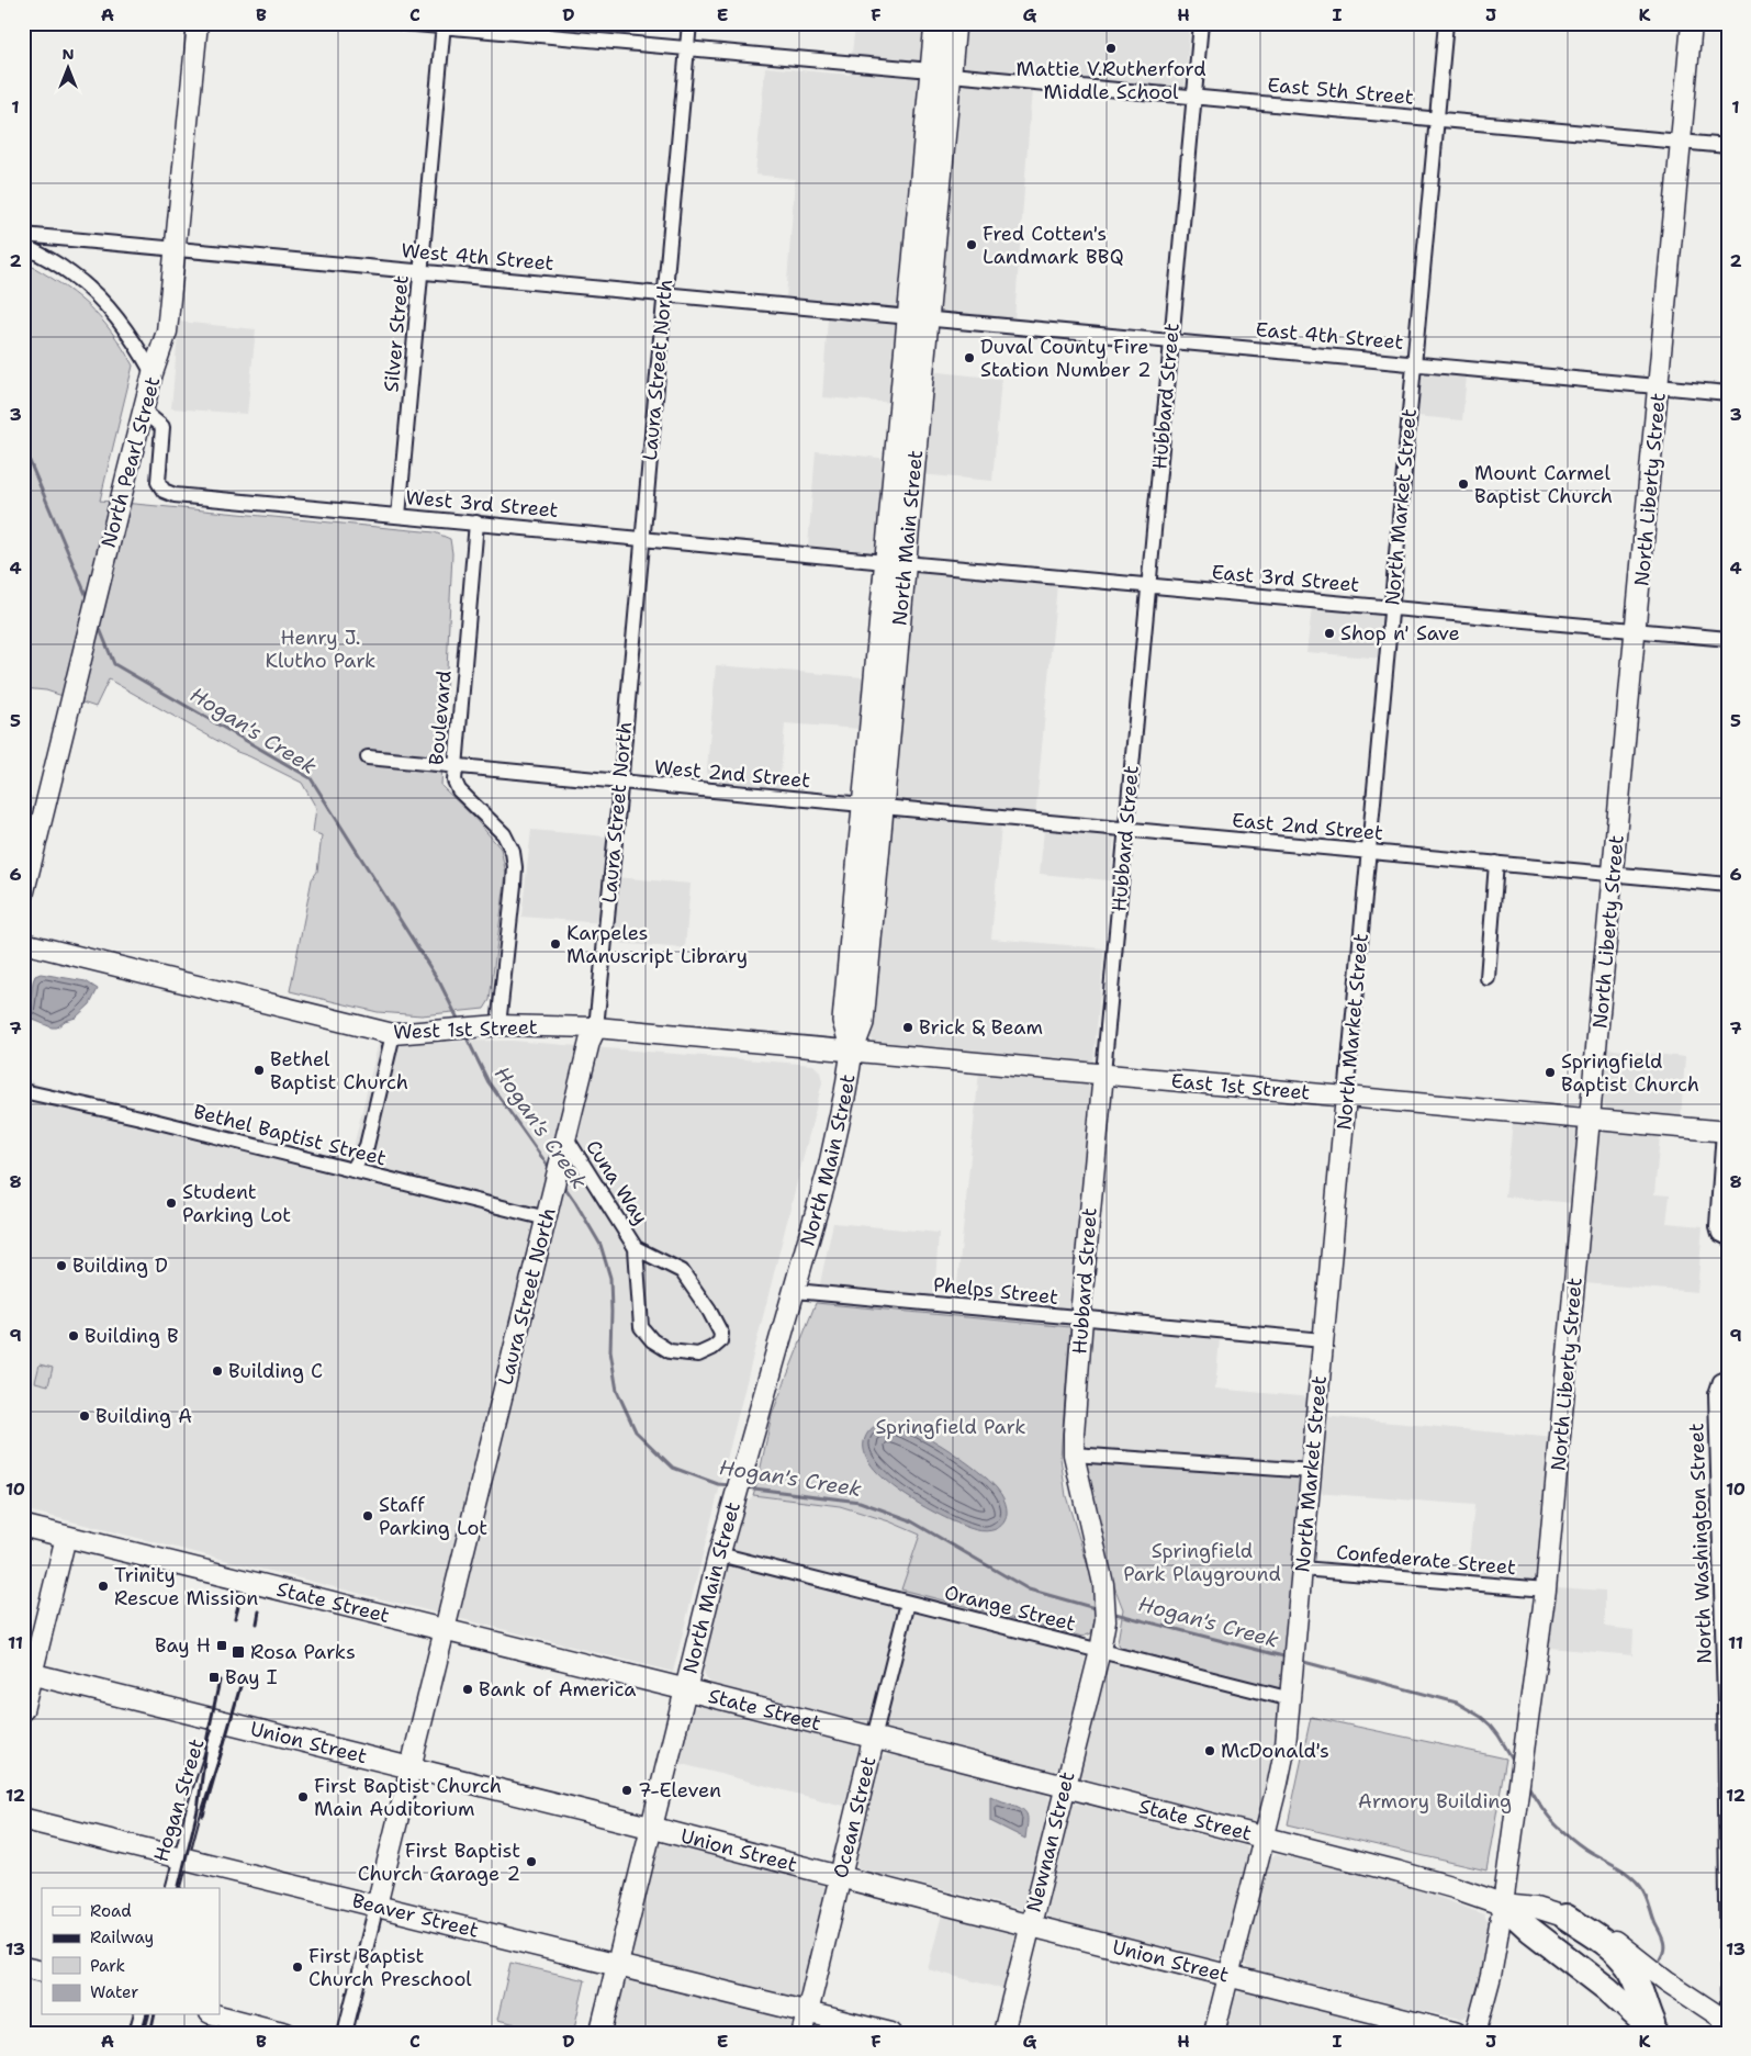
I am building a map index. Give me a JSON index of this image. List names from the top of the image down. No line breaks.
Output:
{"streets":{"main road":["North Main Street","State Street","Union Street","Ocean Street","Beaver Street"],"street":["East 5th Street","West 4th Street","Silver Street","East 4th Street","Laura Street North","Hubbard Street","North Pearl Street","North Liberty Street","West 3rd Street","North Market Street","East 3rd Street","Boulevard","West 2nd Street","East 2nd Street","West 1st Street","East 1st Street","Bethel Baptist Street","Cuna Way","Phelps Street","North Washington Street","Confederate Street","Orange Street","Hogan Street","Newnan Street"]},"crossings":[["East 5th Street","Silver Street"],["East 5th Street","Laura Street North"],["East 5th Street","Hubbard Street"],["East 5th Street","North Liberty Street"],["East 5th Street","North Market Street"],["East 5th Street","North Main Street"],["West 4th Street","Silver Street"],["West 4th Street","East 4th Street"],["West 4th Street","Laura Street North"],["West 4th Street","North Pearl Street"],["West 4th Street","North Main Street"],["Silver Street","West 3rd Street"],["East 4th Street","Hubbard Street"],["East 4th Street","North Liberty Street"],["East 4th Street","North Market Street"],["East 4th Street","North Main Street"],["Laura Street North","West 3rd Street"],["Laura Street North","West 2nd Street"],["Laura Street North","West 1st Street"],["Laura Street North","Bethel Baptist Street"],["Laura Street North","Cuna Way"],["Laura Street North","State Street"],["Laura Street North","Union Street"],["Laura Street North","Beaver Street"],["Hubbard Street","East 3rd Street"],["Hubbard Street","East 2nd Street"],["Hubbard Street","East 1st Street"],["Hubbard Street","Phelps Street"],["Hubbard Street","Orange Street"],["Hubbard Street","Newnan Street"],["North Pearl Street","West 3rd Street"],["North Liberty Street","East 3rd Street"],["North Liberty Street","East 2nd Street"],["North Liberty Street","East 1st Street"],["North Liberty Street","Confederate Street"],["North Liberty Street","State Street"],["West 3rd Street","North Main Street"],["West 3rd Street","East 3rd Street"],["West 3rd Street","Boulevard"],["North Market Street","East 3rd Street"],["North Market Street","East 2nd Street"],["North Market Street","East 1st Street"],["North Market Street","Phelps Street"],["North Market Street","Confederate Street"],["North Market Street","State Street"],["North Market Street","Orange Street"],["North Market Street","Union Street"],["North Main Street","East 3rd Street"],["North Main Street","West 2nd Street"],["North Main Street","East 2nd Street"],["North Main Street","West 1st Street"],["North Main Street","East 1st Street"],["North Main Street","Phelps Street"],["North Main Street","State Street"],["North Main Street","Orange Street"],["North Main Street","Union Street"],["North Main Street","Beaver Street"],["Boulevard","West 2nd Street"],["Boulevard","West 1st Street"],["West 2nd Street","East 2nd Street"],["West 1st Street","East 1st Street"],["State Street","Ocean Street"],["State Street","Newnan Street"],["Orange Street","Ocean Street"],["Orange Street","Newnan Street"],["Union Street","Hogan Street"],["Union Street","Ocean Street"],["Union Street","Newnan Street"],["Hogan Street","Beaver Street"],["Ocean Street","Beaver Street"]],"water":["Hogan's Creek"],"parks":["Henry J. Klutho Park","Springfield Park","Springfield Park Playground","Armory Building"],"places":{"other":["Mattie V.Rutherford Middle School","Fred Cotten's Landmark BBQ","Duval County Fire Station Number 2","Mount Carmel Baptist Church","Shop n' Save","Karpeles Manuscript Library","Brick & Beam","Bethel Baptist Church","Springfield Baptist Church","Student Parking Lot","Building D","Building B","Building C","Building A","Staff Parking Lot","Trinity Rescue Mission","Bank of America","McDonald's","7-Eleven","First Baptist Church Main Auditorium","First Baptist Church Garage 2","First Baptist Church Preschool"],"transit":["Bay H","Rosa Parks","Bay I"]},"legend":["Road","Railway","Park","Water"],"north":"top","grid":{"columns":["A","B","C","D","E","F","G","H","I","J","K"],"rows":["1","2","3","4","5","6","7","8","9","10","11","12","13"]}}
